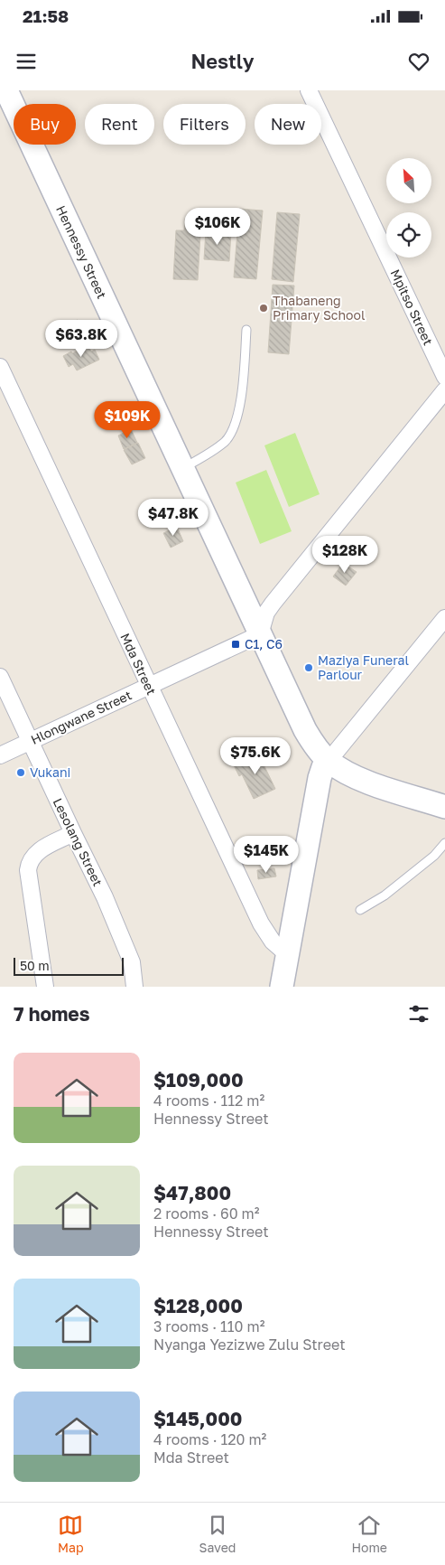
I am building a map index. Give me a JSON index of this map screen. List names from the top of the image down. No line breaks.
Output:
{"streets":{"street":["Hennessy Street","Mpitso Street","Mda Street","Hlongwane Street","Lesolang Street"]},"crossings":[["Hennessy Street","Hlongwane Street"],["Mda Street","Hlongwane Street"],["Hlongwane Street","Lesolang Street"]],"places":{"other":["Thabaneng Primary School","Maziya Funeral Parlour","Vukani"],"transit":["C1, C6"]},"scale_bar":"50 m","north":"top left","page":{"status":"21:58","header":"Nestly","chip":["Buy","Rent","Filters","New"],"price":["$106K","$63.8K","$109K","$47.8K","$128K","$75.6K","$145K"],"scale":"50 m","heading":"7 homes","list":[{"name":"$109,000","note":"4 rooms · 112 m² · Hennessy Street"},{"name":"$47,800","note":"2 rooms · 60 m² · Hennessy Street"},{"name":"$128,000","note":"3 rooms · 110 m² · Nyanga Yezizwe Zulu Street"},{"name":"$145,000","note":"4 rooms · 120 m² · Mda Street"}],"tabs":["Map","Saved","Home"]}}
